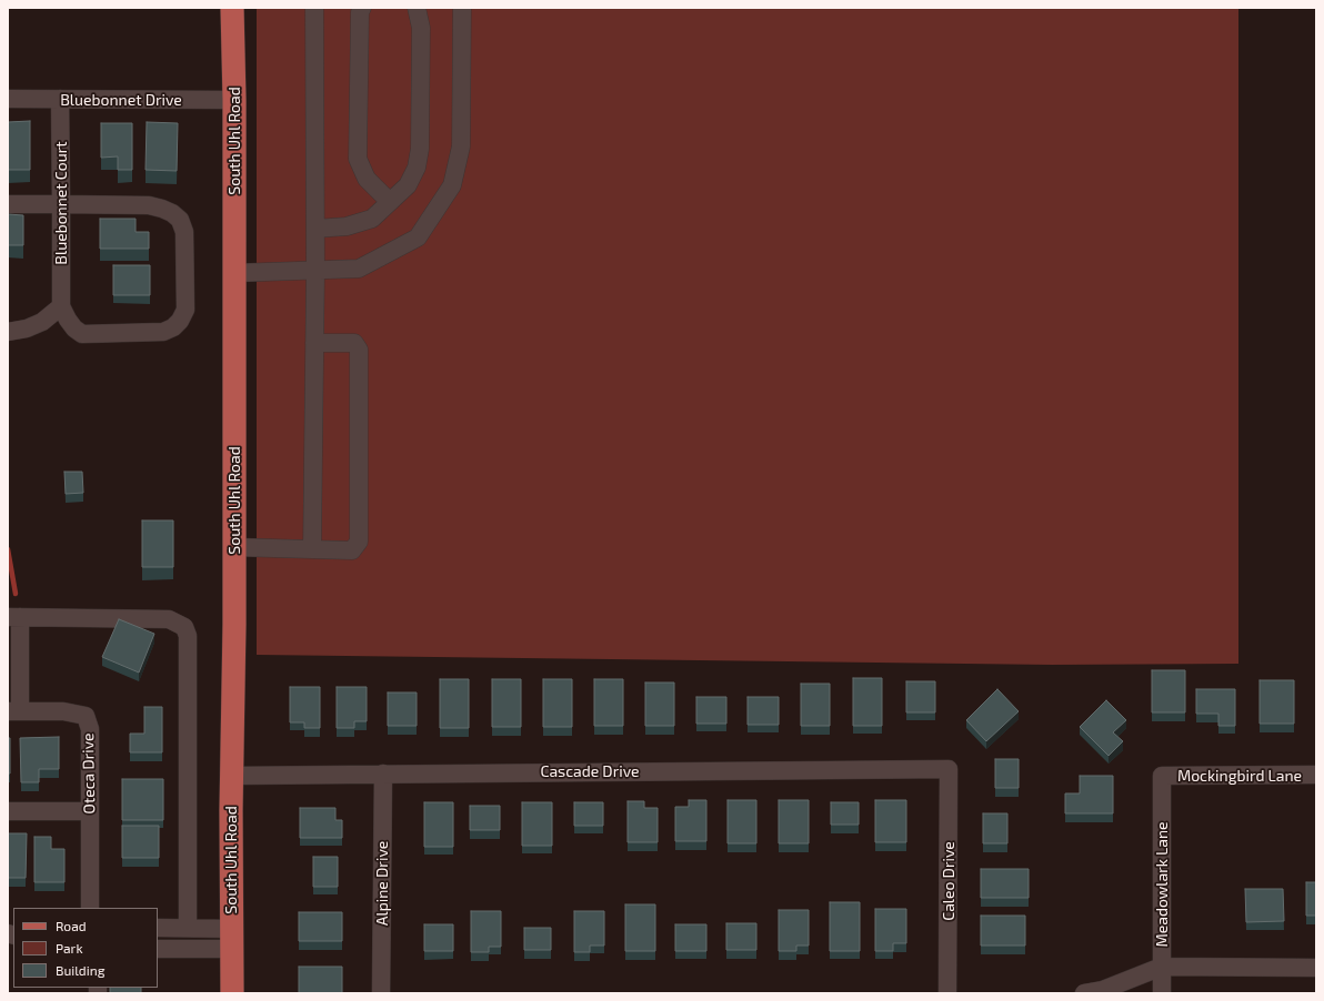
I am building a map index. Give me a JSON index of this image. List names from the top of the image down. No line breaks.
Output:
{"streets":{"main road":["South Uhl Road"],"street":["Bluebonnet Drive","Bluebonnet Court","Cascade Drive","Oteca Drive","Mockingbird Lane","Caleo Drive","Alpine Drive","Meadowlark Lane"]},"crossings":[["Bluebonnet Drive","South Uhl Road"],["Bluebonnet Drive","Bluebonnet Court"],["South Uhl Road","Cascade Drive"],["Cascade Drive","Caleo Drive"],["Cascade Drive","Alpine Drive"],["Mockingbird Lane","Meadowlark Lane"]],"legend":["Road","Park","Building"]}
